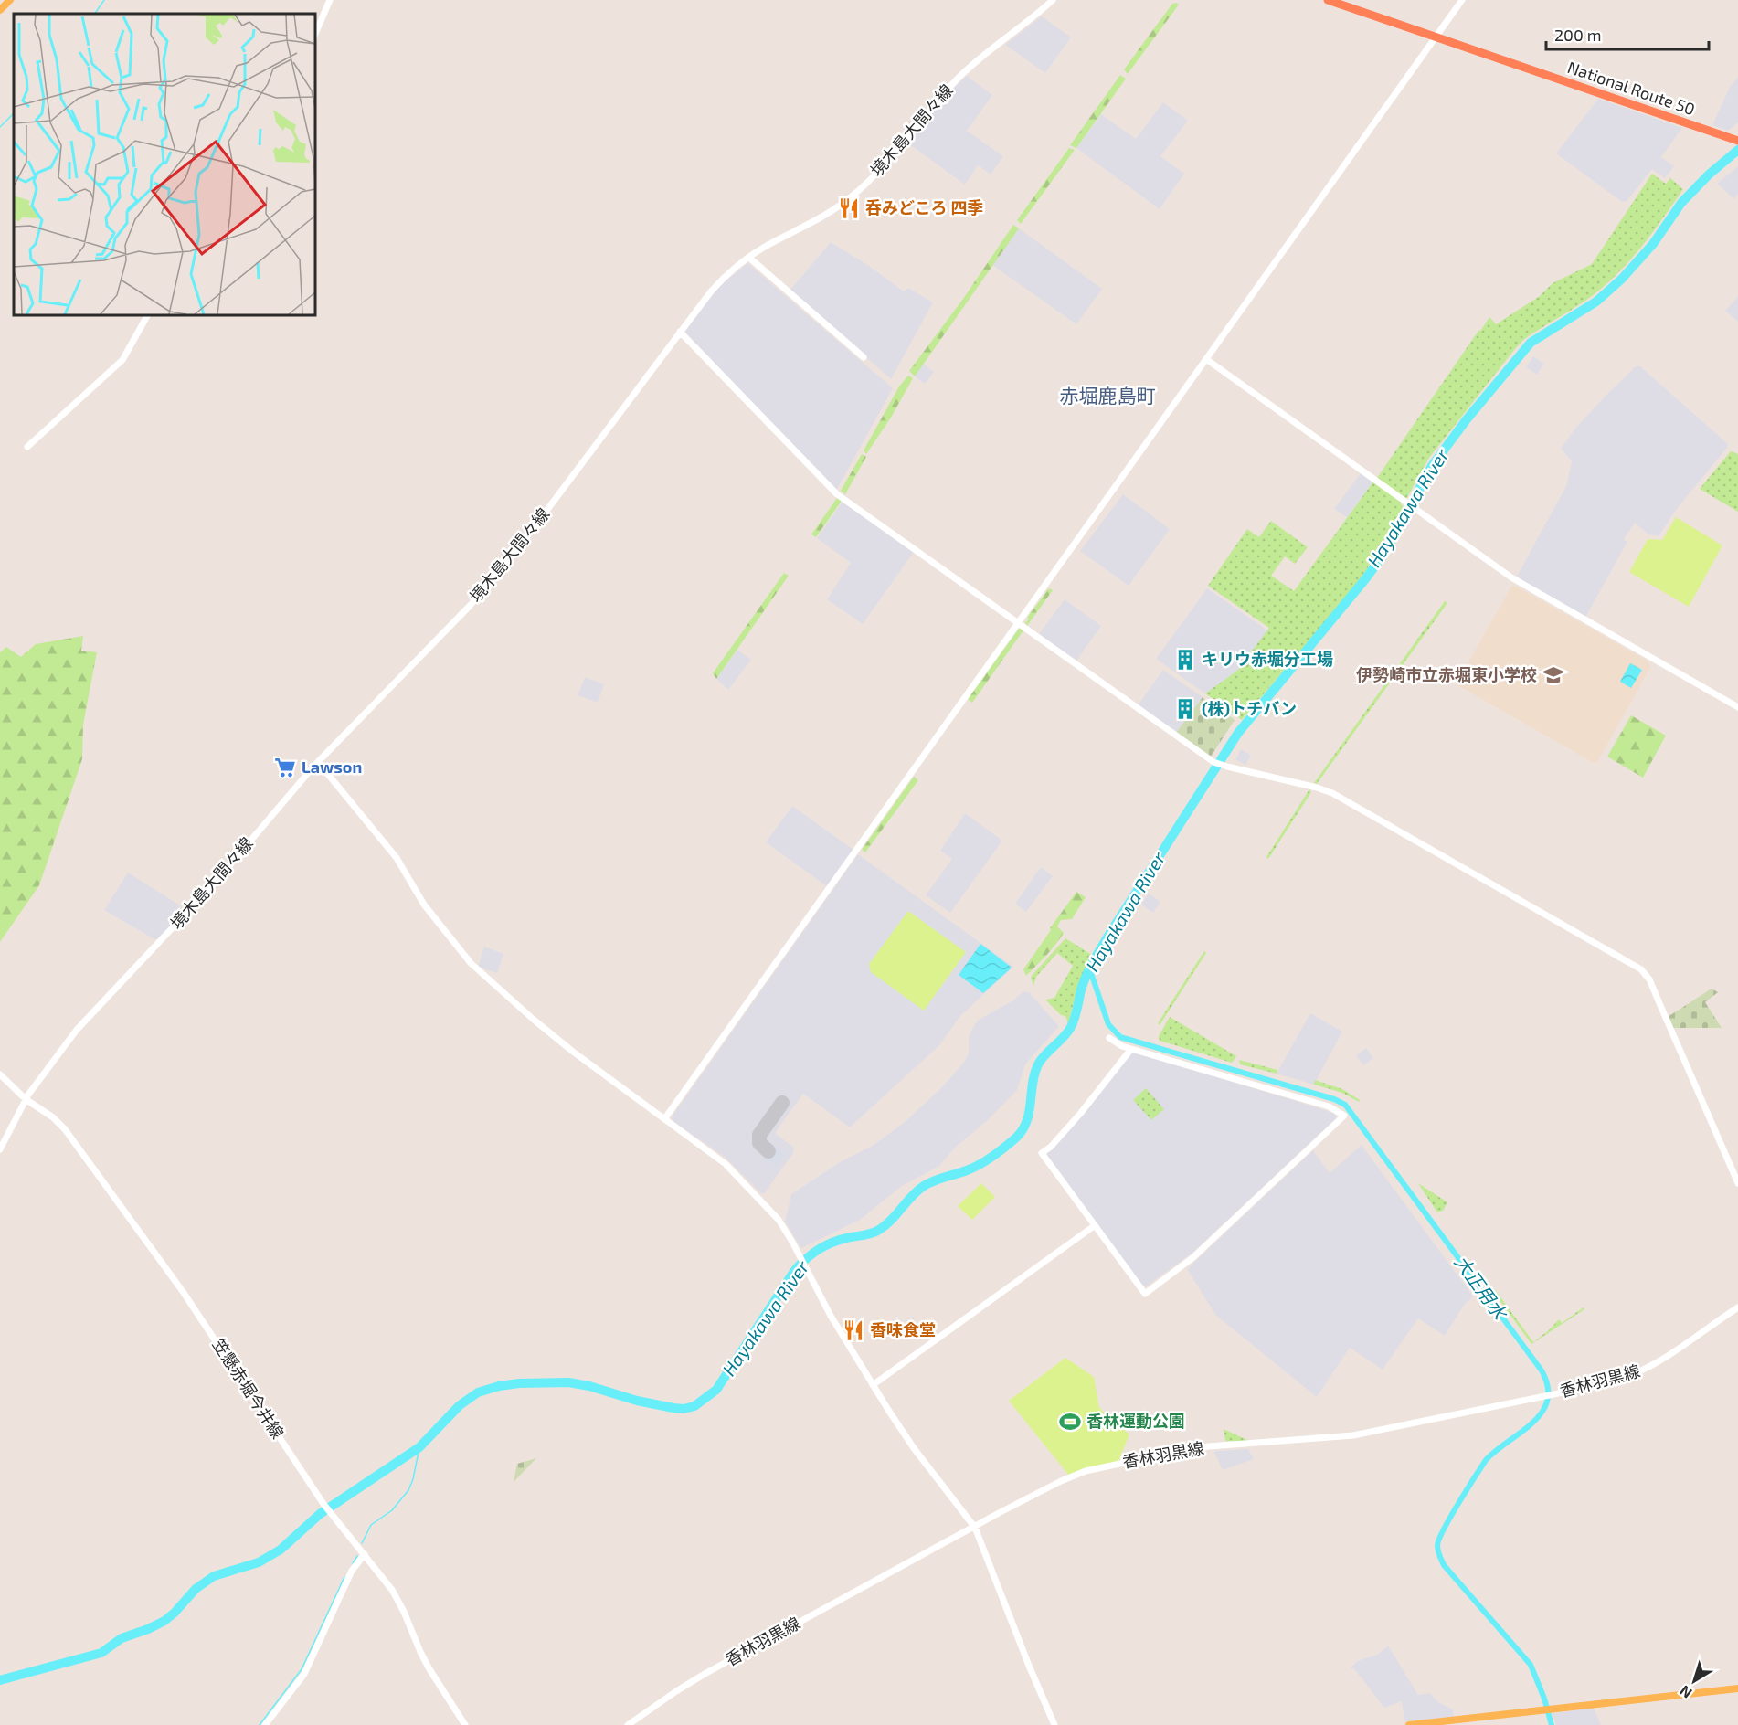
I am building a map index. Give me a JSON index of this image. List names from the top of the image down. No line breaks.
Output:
{"streets":{"highway":["National Route 50"],"street":["境木島大間々線","香林羽黒線","笠懸赤堀今井線"]},"crossings":[["境木島大間々線","笠懸赤堀今井線"]],"districts":["赤堀鹿島町"],"water":["Hayakawa River","大正用水"],"places":{"restaurant":["呑みどころ 四季","香味食堂"],"building":["キリウ赤堀分工場","(株)トチバン"],"school or university":["伊勢崎市立赤堀東小学校"],"supermarket":["Lawson"],"sports":["香林運動公園"]},"scale_bar":"200 m","north":"bottom left"}
